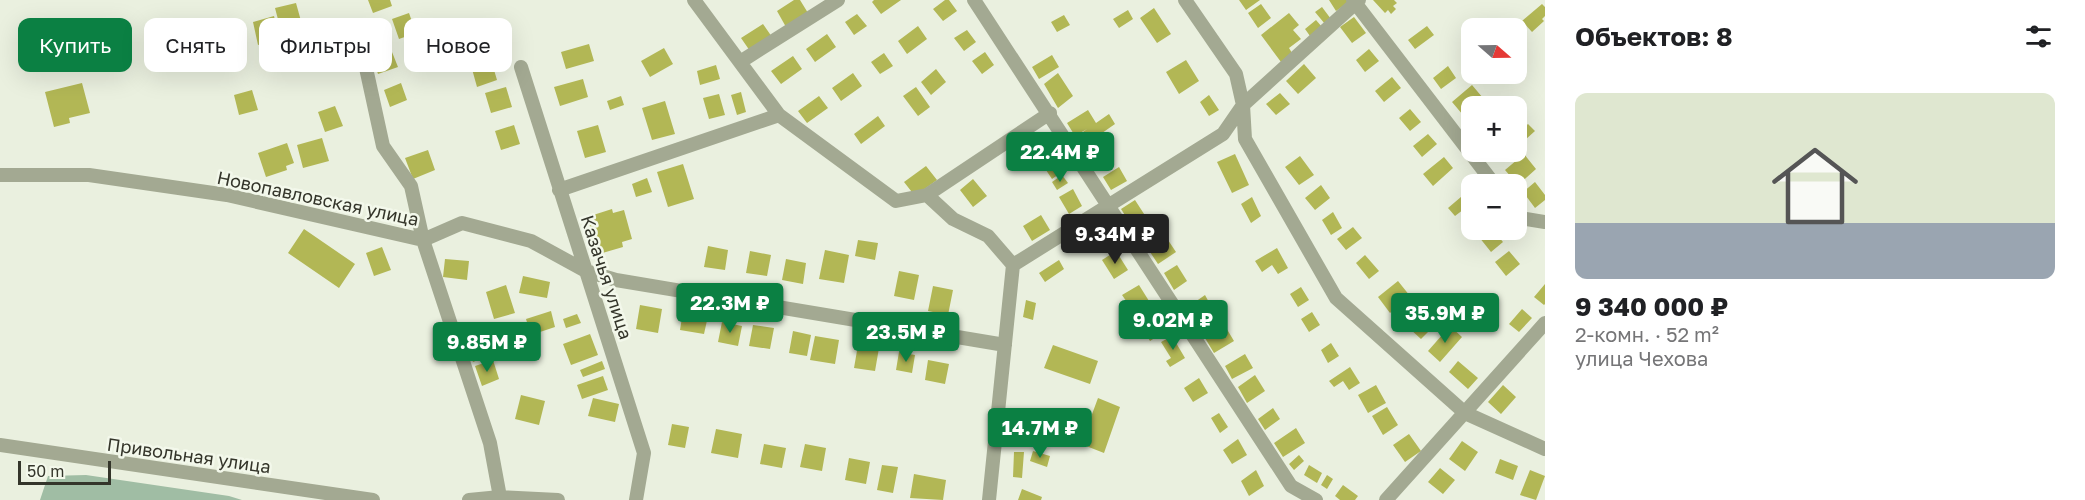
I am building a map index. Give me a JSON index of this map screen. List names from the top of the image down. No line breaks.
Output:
{"streets":{"street":["Новопавловская улица","Казачья улица","Привольная улица"]},"crossings":[["Новопавловская улица","Казачья улица"]],"scale_bar":"50 m","north":"right","page":{"heading":"Объектов: 8","map_buttons":["+","−"],"chip":["Купить","Снять","Фильтры","Новое"],"list":[{"name":"9 340 000 ₽","note":"2-комн. · 52 m² · улица Чехова"}],"price":["22.4M ₽","9.34M ₽","22.3M ₽","35.9M ₽","9.02M ₽","23.5M ₽","9.85M ₽","14.7M ₽"],"scale":"50 m"}}
